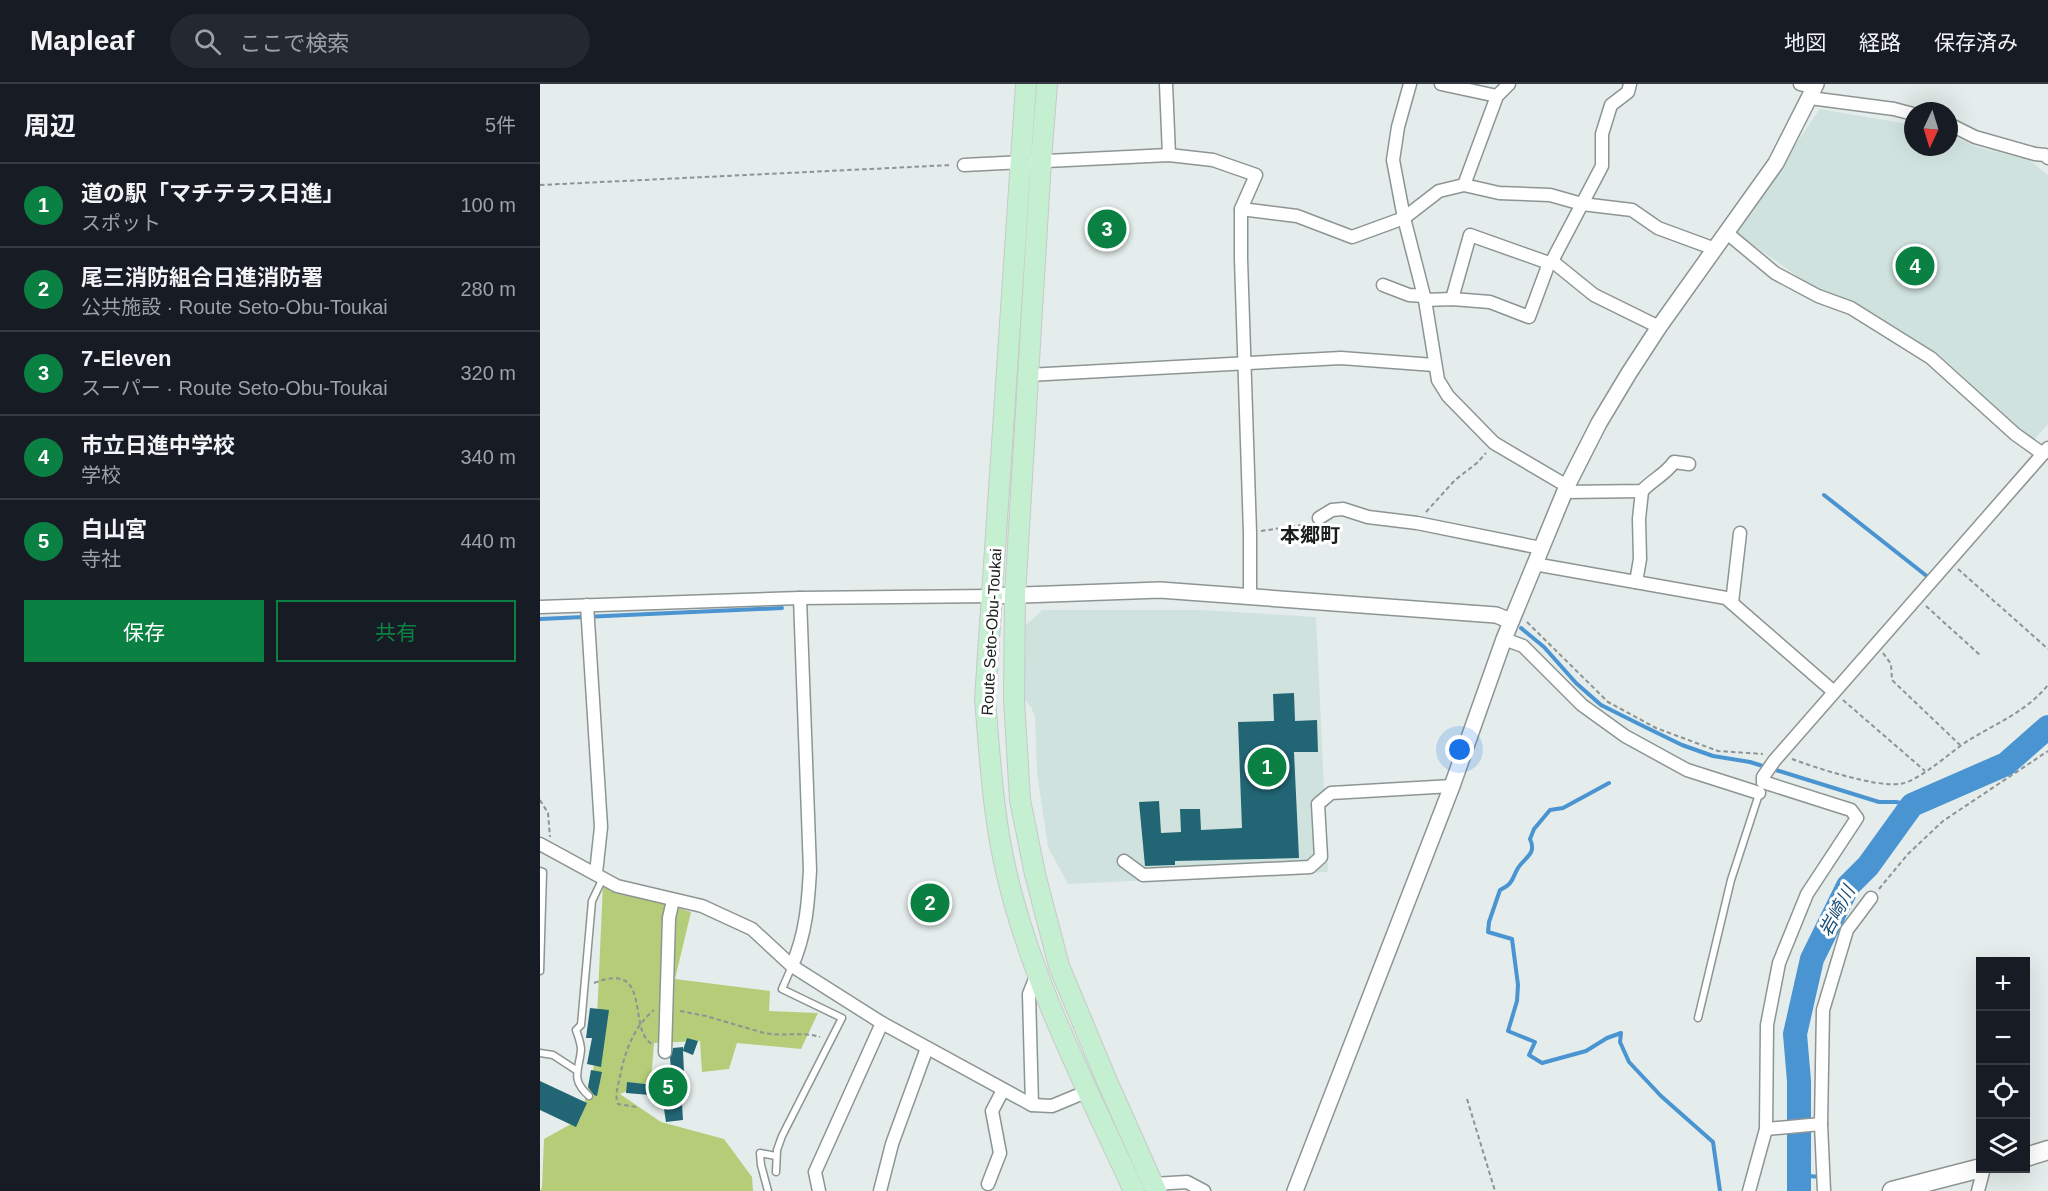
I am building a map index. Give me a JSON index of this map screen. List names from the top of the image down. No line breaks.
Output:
{"streets":{"main road":["Route Seto-Obu-Toukai"]},"districts":["本郷町"],"water":["岩崎川"],"north":"bottom","page":{"header":"Mapleaf","search":"ここで検索","nav":["地図","経路","保存済み"],"heading":["周辺","5件"],"list":[{"mark":"1","name":"道の駅「マチテラス日進」","note":"スポット","value":"100 m"},{"mark":"2","name":"尾三消防組合日進消防署","note":"公共施設 · Route Seto-Obu-Toukai","value":"280 m"},{"mark":"3","name":"7-Eleven","note":"スーパー · Route Seto-Obu-Toukai","value":"320 m"},{"mark":"4","name":"市立日進中学校","note":"学校","value":"340 m"},{"mark":"5","name":"白山宮","note":"寺社","value":"440 m"}],"pins":["3","4","1","2","5"],"buttons":["保存","共有"],"map_buttons":["+","−"]}}
